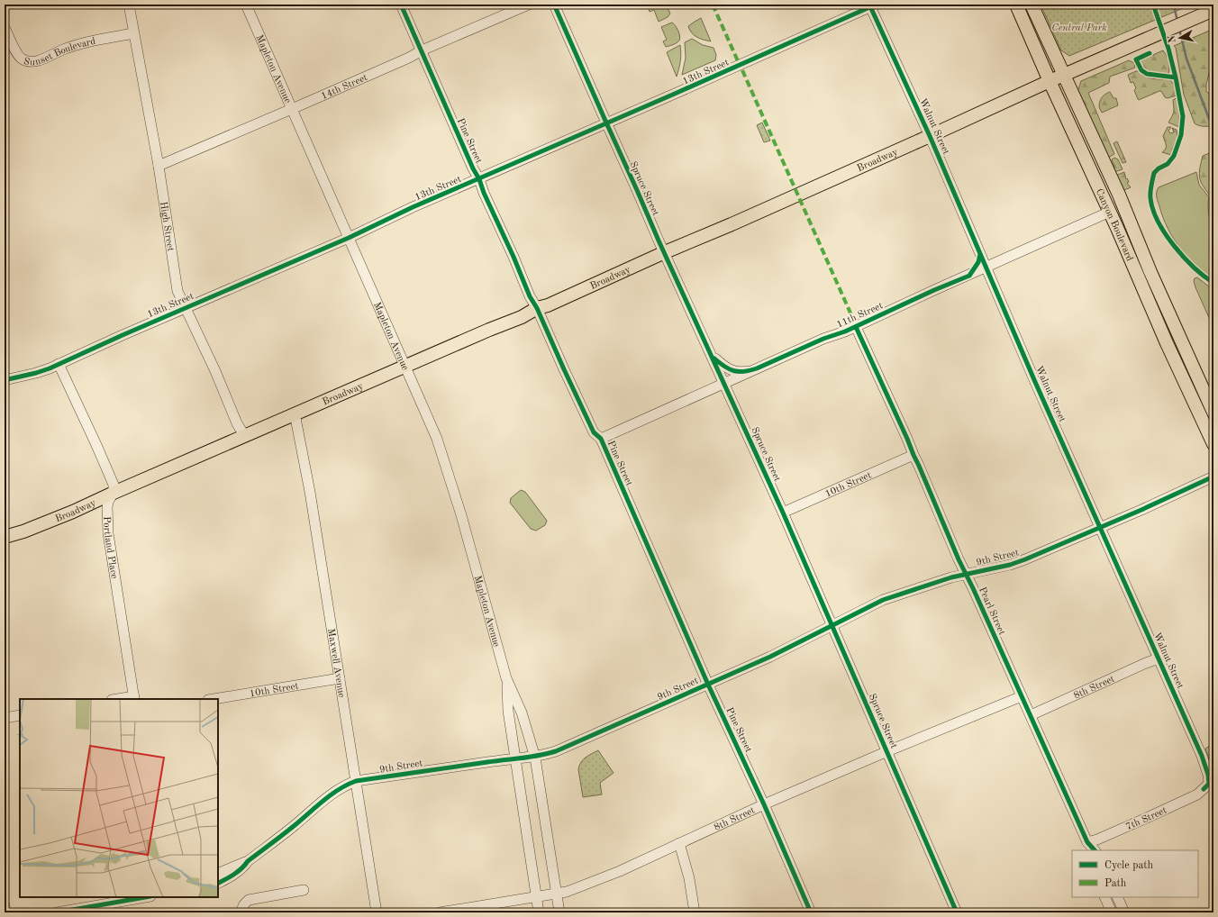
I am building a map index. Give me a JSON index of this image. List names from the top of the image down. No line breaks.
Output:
{"streets":{"main road":["Broadway","Canyon Boulevard"],"street":["Sunset Boulevard","Mapleton Avenue","13th Street","14th Street","Walnut Street","Pine Street","Spruce Street","High Street","11th Street","10th Street","Portland Place","9th Street","Pearl Street","Maxwell Avenue","8th Street","7th Street"]},"crossings":[["Sunset Boulevard","High Street"],["Mapleton Avenue","13th Street"],["Mapleton Avenue","14th Street"],["Mapleton Avenue","Broadway"],["Mapleton Avenue","9th Street"],["Mapleton Avenue","8th Street"],["13th Street","Walnut Street"],["13th Street","Pine Street"],["13th Street","Spruce Street"],["13th Street","High Street"],["14th Street","Pine Street"],["14th Street","High Street"],["Walnut Street","Broadway"],["Walnut Street","11th Street"],["Walnut Street","9th Street"],["Walnut Street","8th Street"],["Walnut Street","7th Street"],["Pine Street","Broadway"],["Pine Street","11th Street"],["Pine Street","9th Street"],["Pine Street","8th Street"],["Broadway","Spruce Street"],["Broadway","Canyon Boulevard"],["Broadway","High Street"],["Broadway","Portland Place"],["Broadway","Maxwell Avenue"],["Spruce Street","11th Street"],["Spruce Street","10th Street"],["Spruce Street","9th Street"],["Spruce Street","8th Street"],["Canyon Boulevard","11th Street"],["11th Street","Pearl Street"],["10th Street","Pearl Street"],["10th Street","Maxwell Avenue"],["9th Street","Pearl Street"],["9th Street","Maxwell Avenue"],["Pearl Street","8th Street"],["Pearl Street","7th Street"]],"parks":["Central Park"],"legend":["Cycle path","Path"],"north":"left"}
